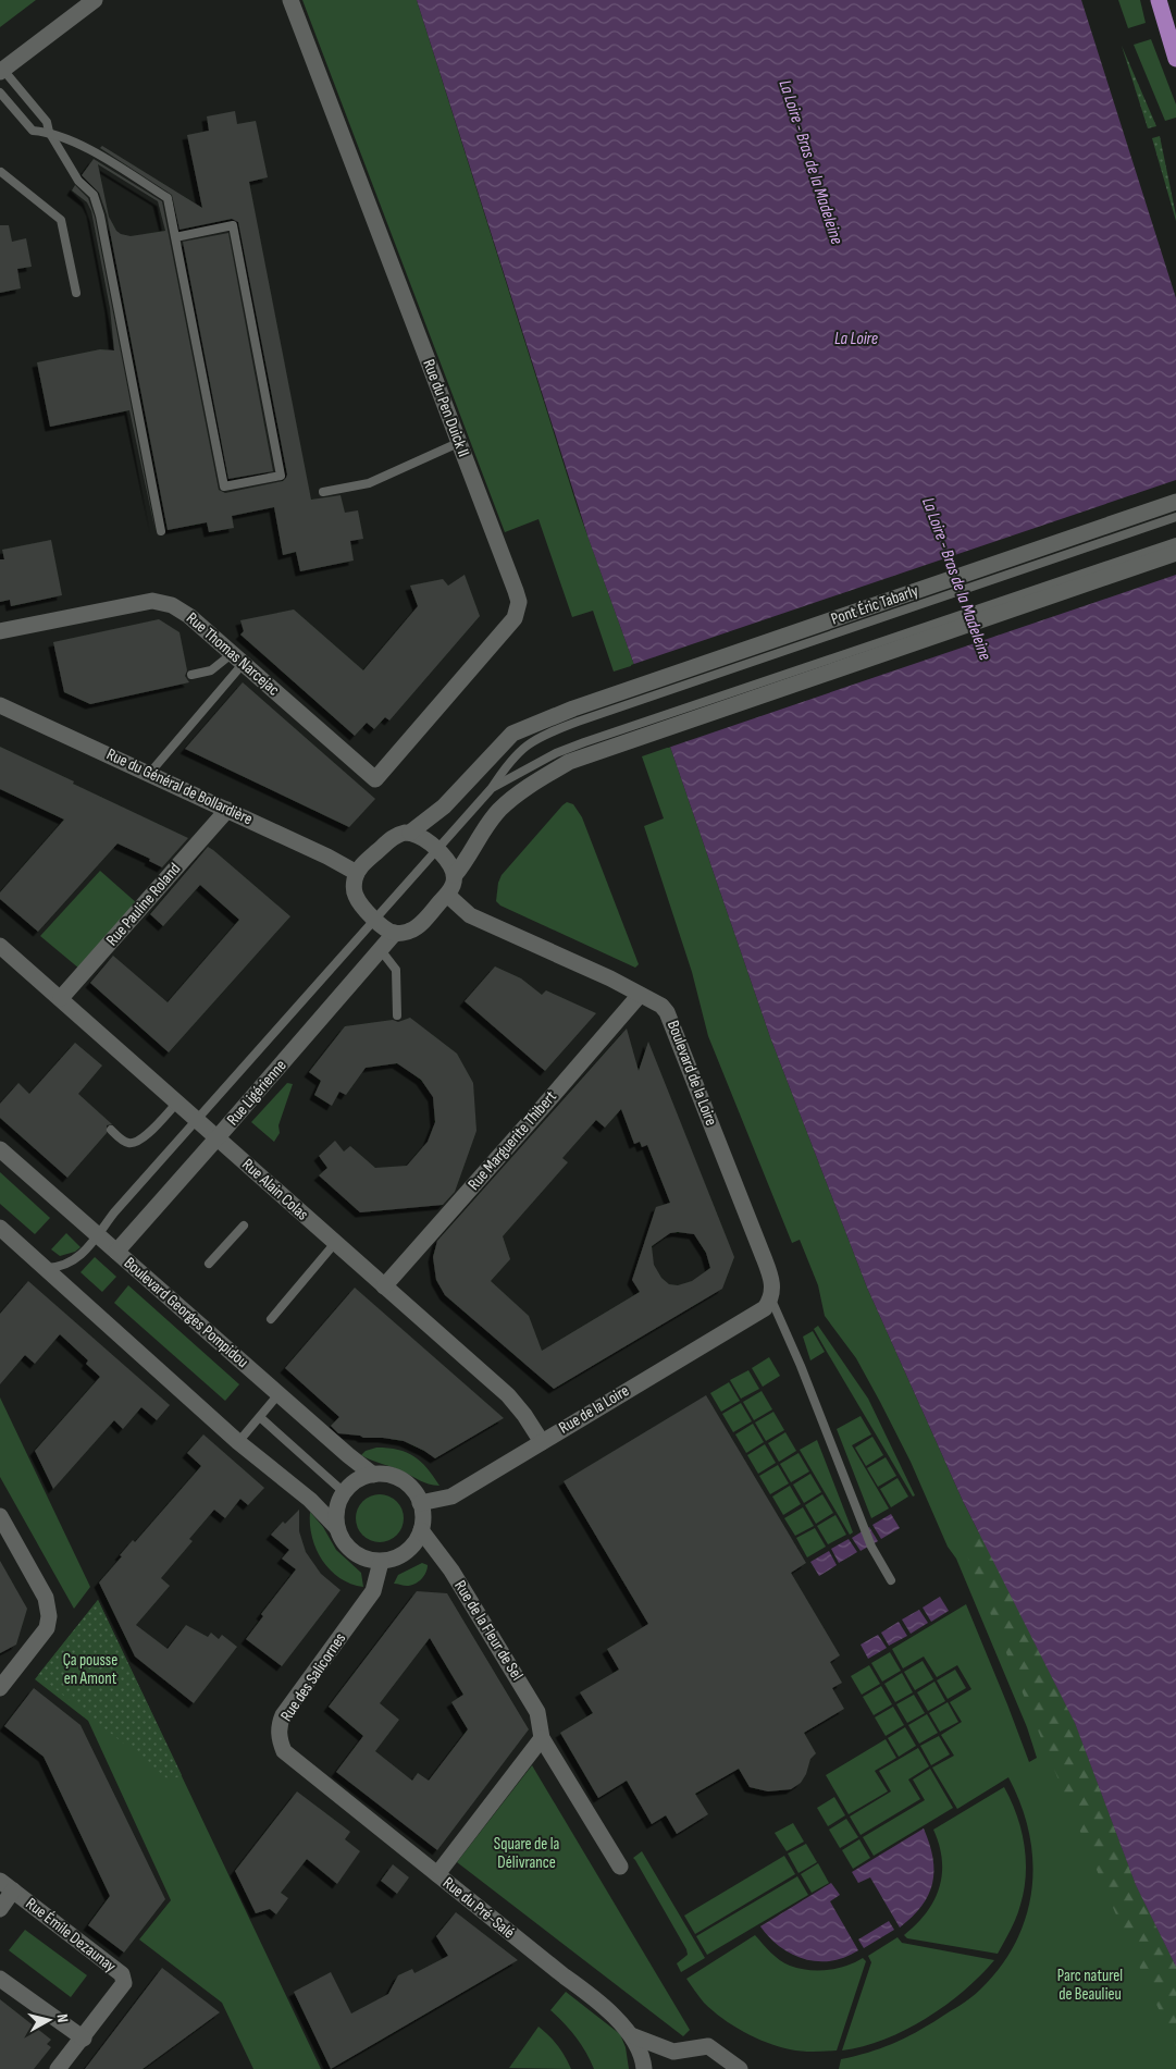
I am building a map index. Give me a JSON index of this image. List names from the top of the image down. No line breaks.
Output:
{"streets":{"street":["Rue du Pen Duick II","Pont Éric Tabarly","Rue Thomas Narcejac","Rue du Général de Bollardière","Rue Pauline Roland","Boulevard de la Loire","Rue Ligérienne","Rue Marguerite Thibert","Rue Alain Colas","Boulevard Georges Pompidou","Rue de la Loire","Rue de la Fleur de Sel","Rue des Salicornes","Rue du Pré-Salé","Rue Émile Dezaunay"]},"crossings":[["Rue du Pen Duick II","Rue Thomas Narcejac"],["Rue du Général de Bollardière","Rue Pauline Roland"],["Rue Pauline Roland","Rue Alain Colas"],["Boulevard de la Loire","Rue Marguerite Thibert"],["Boulevard de la Loire","Rue de la Loire"],["Rue Ligérienne","Rue Alain Colas"],["Rue Ligérienne","Boulevard Georges Pompidou"],["Rue Marguerite Thibert","Rue Alain Colas"],["Rue Alain Colas","Rue de la Loire"],["Boulevard Georges Pompidou","Rue de la Loire"],["Boulevard Georges Pompidou","Rue de la Fleur de Sel"],["Boulevard Georges Pompidou","Rue des Salicornes"],["Rue de la Loire","Rue de la Fleur de Sel"],["Rue de la Loire","Rue des Salicornes"],["Rue de la Fleur de Sel","Rue des Salicornes"],["Rue des Salicornes","Rue du Pré-Salé"]],"water":["La Loire - Bras de la Madeleine","La Loire"],"parks":["Ça pousse en Amont","Square de la Délivrance","Parc naturel de Beaulieu"],"north":"right"}
